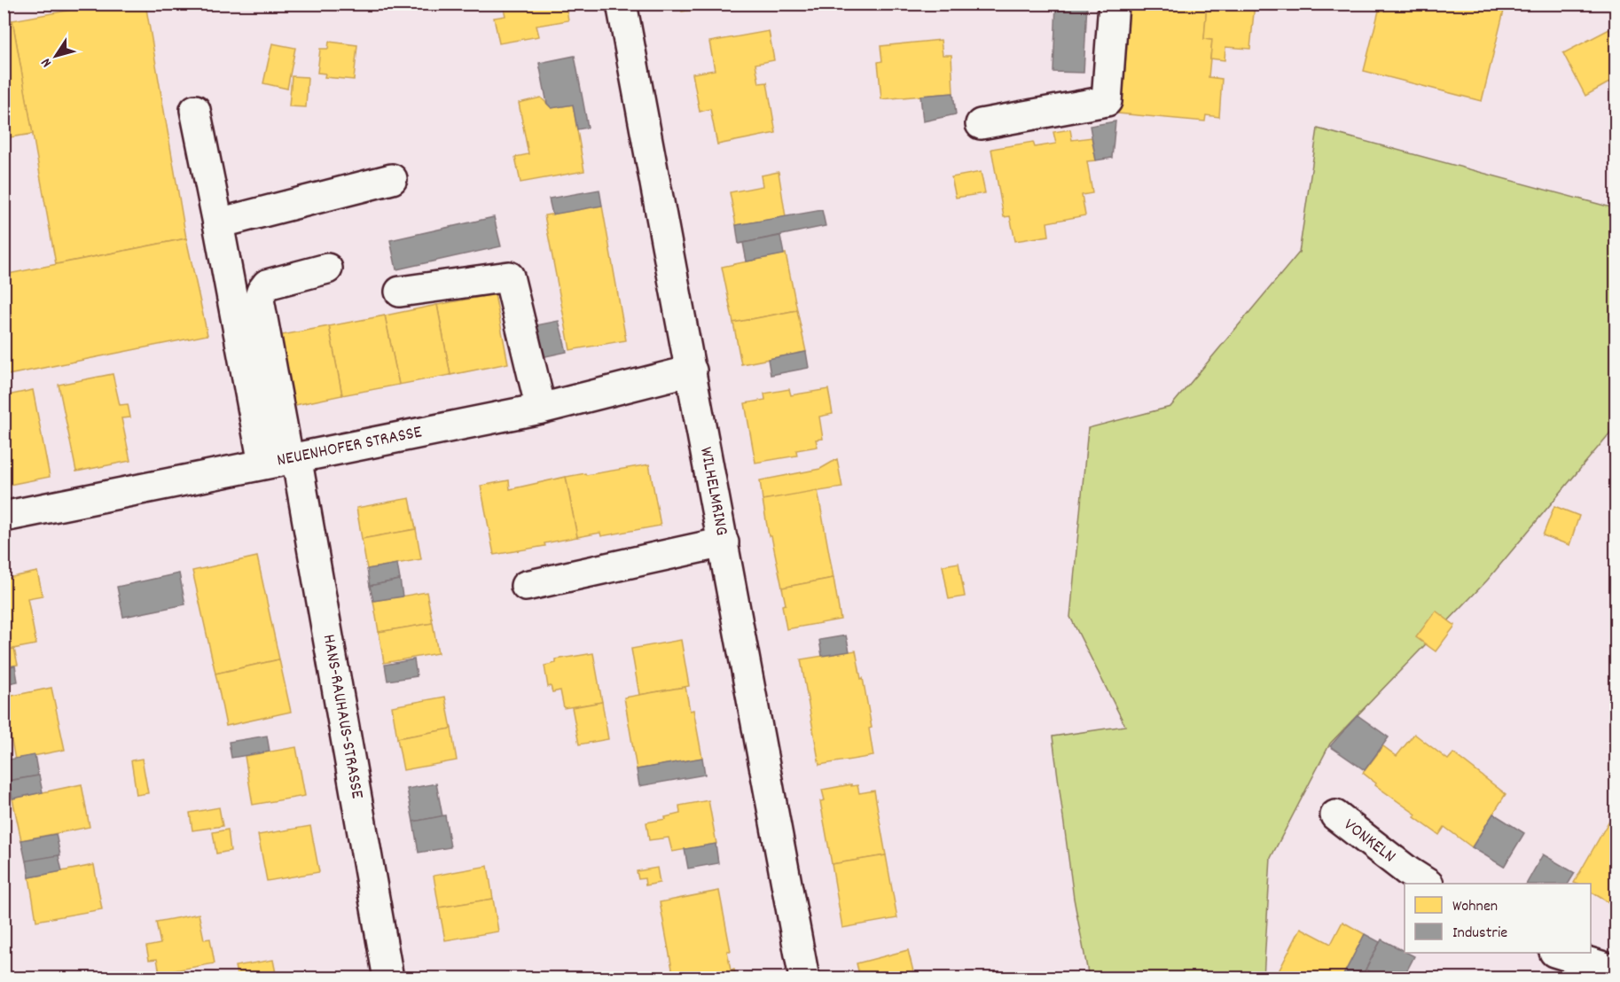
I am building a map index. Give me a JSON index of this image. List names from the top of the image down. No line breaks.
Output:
{"streets":{"street":["NEUENHOFER STRASSE","WILHELMRING","HANS-RAUHAUS-STRASSE","VONKELN"]},"crossings":[["NEUENHOFER STRASSE","WILHELMRING"],["NEUENHOFER STRASSE","HANS-RAUHAUS-STRASSE"]],"legend":["Wohnen","Industrie"],"north":"bottom left"}
